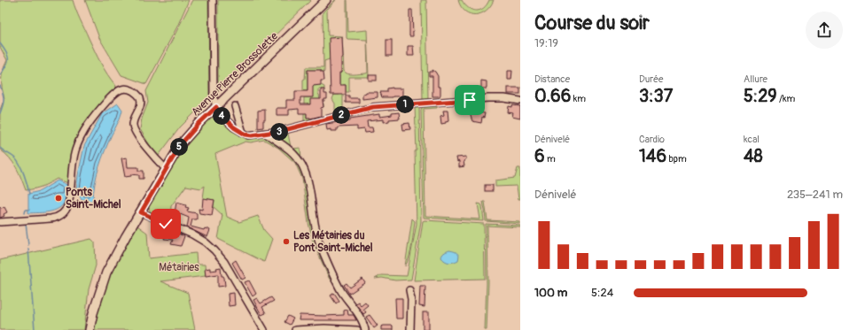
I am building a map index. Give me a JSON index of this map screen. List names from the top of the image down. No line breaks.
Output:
{"streets":{"main road":["Avenue Pierre Brossolette"]},"parks":["Métairies"],"places":["Ponts Saint-Michel","Les Métairies du Pont Saint-Michel"],"page":{"heading":["Course du soir","19:19"],"stats":[["Distance","0.66 km"],["Durée","3:37"],["Allure","5:29 /km"],["Dénivelé","6 m"],["Cardio","146 bpm"],["kcal","48"]],"pins":["1","2","4","3","5"],"chart":["Dénivelé","235–241 m"],"list":[{"name":"100 m","note":"5:24"}]}}
